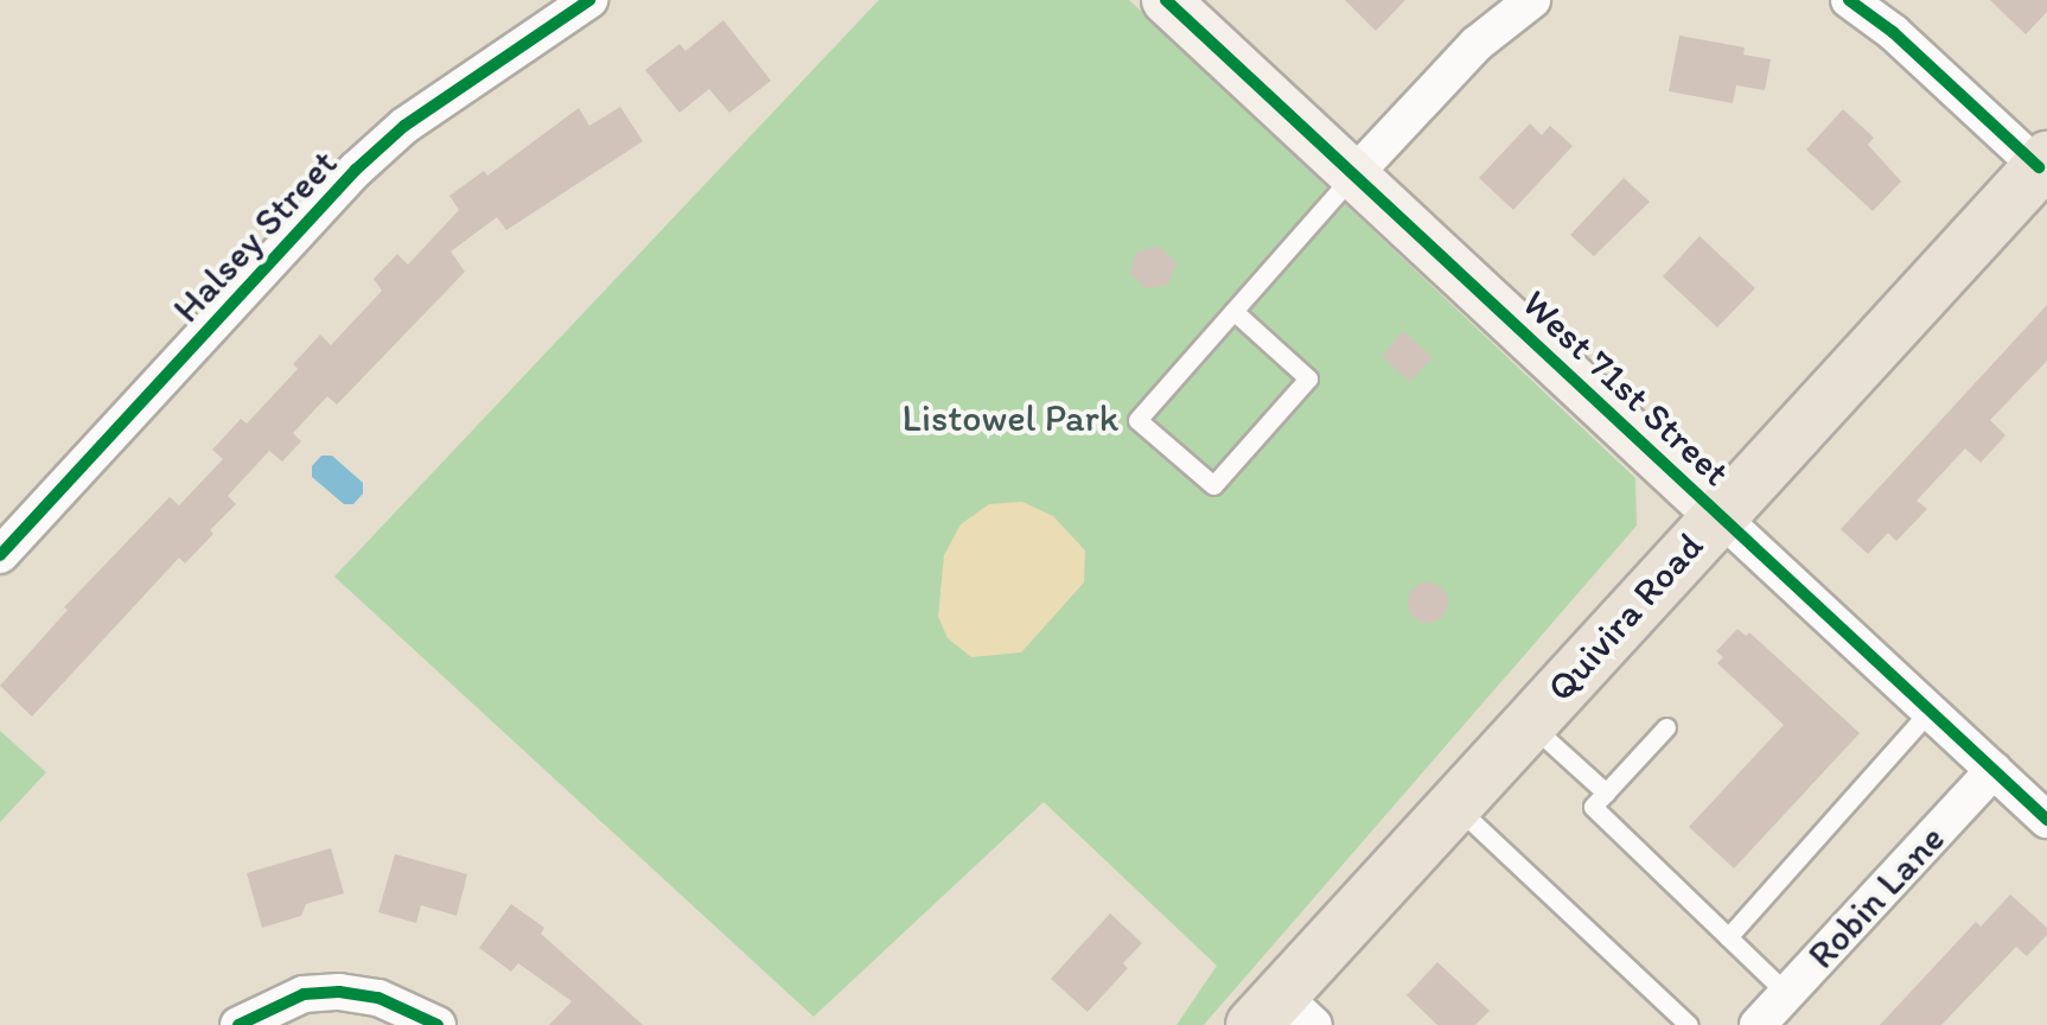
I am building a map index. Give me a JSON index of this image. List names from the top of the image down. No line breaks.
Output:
{"streets":{"main road":["Quivira Road"],"street":["Halsey Street","West 71st Street","Robin Lane"]},"crossings":[["West 71st Street","Quivira Road"],["West 71st Street","Robin Lane"]],"parks":["Listowel Park"]}
